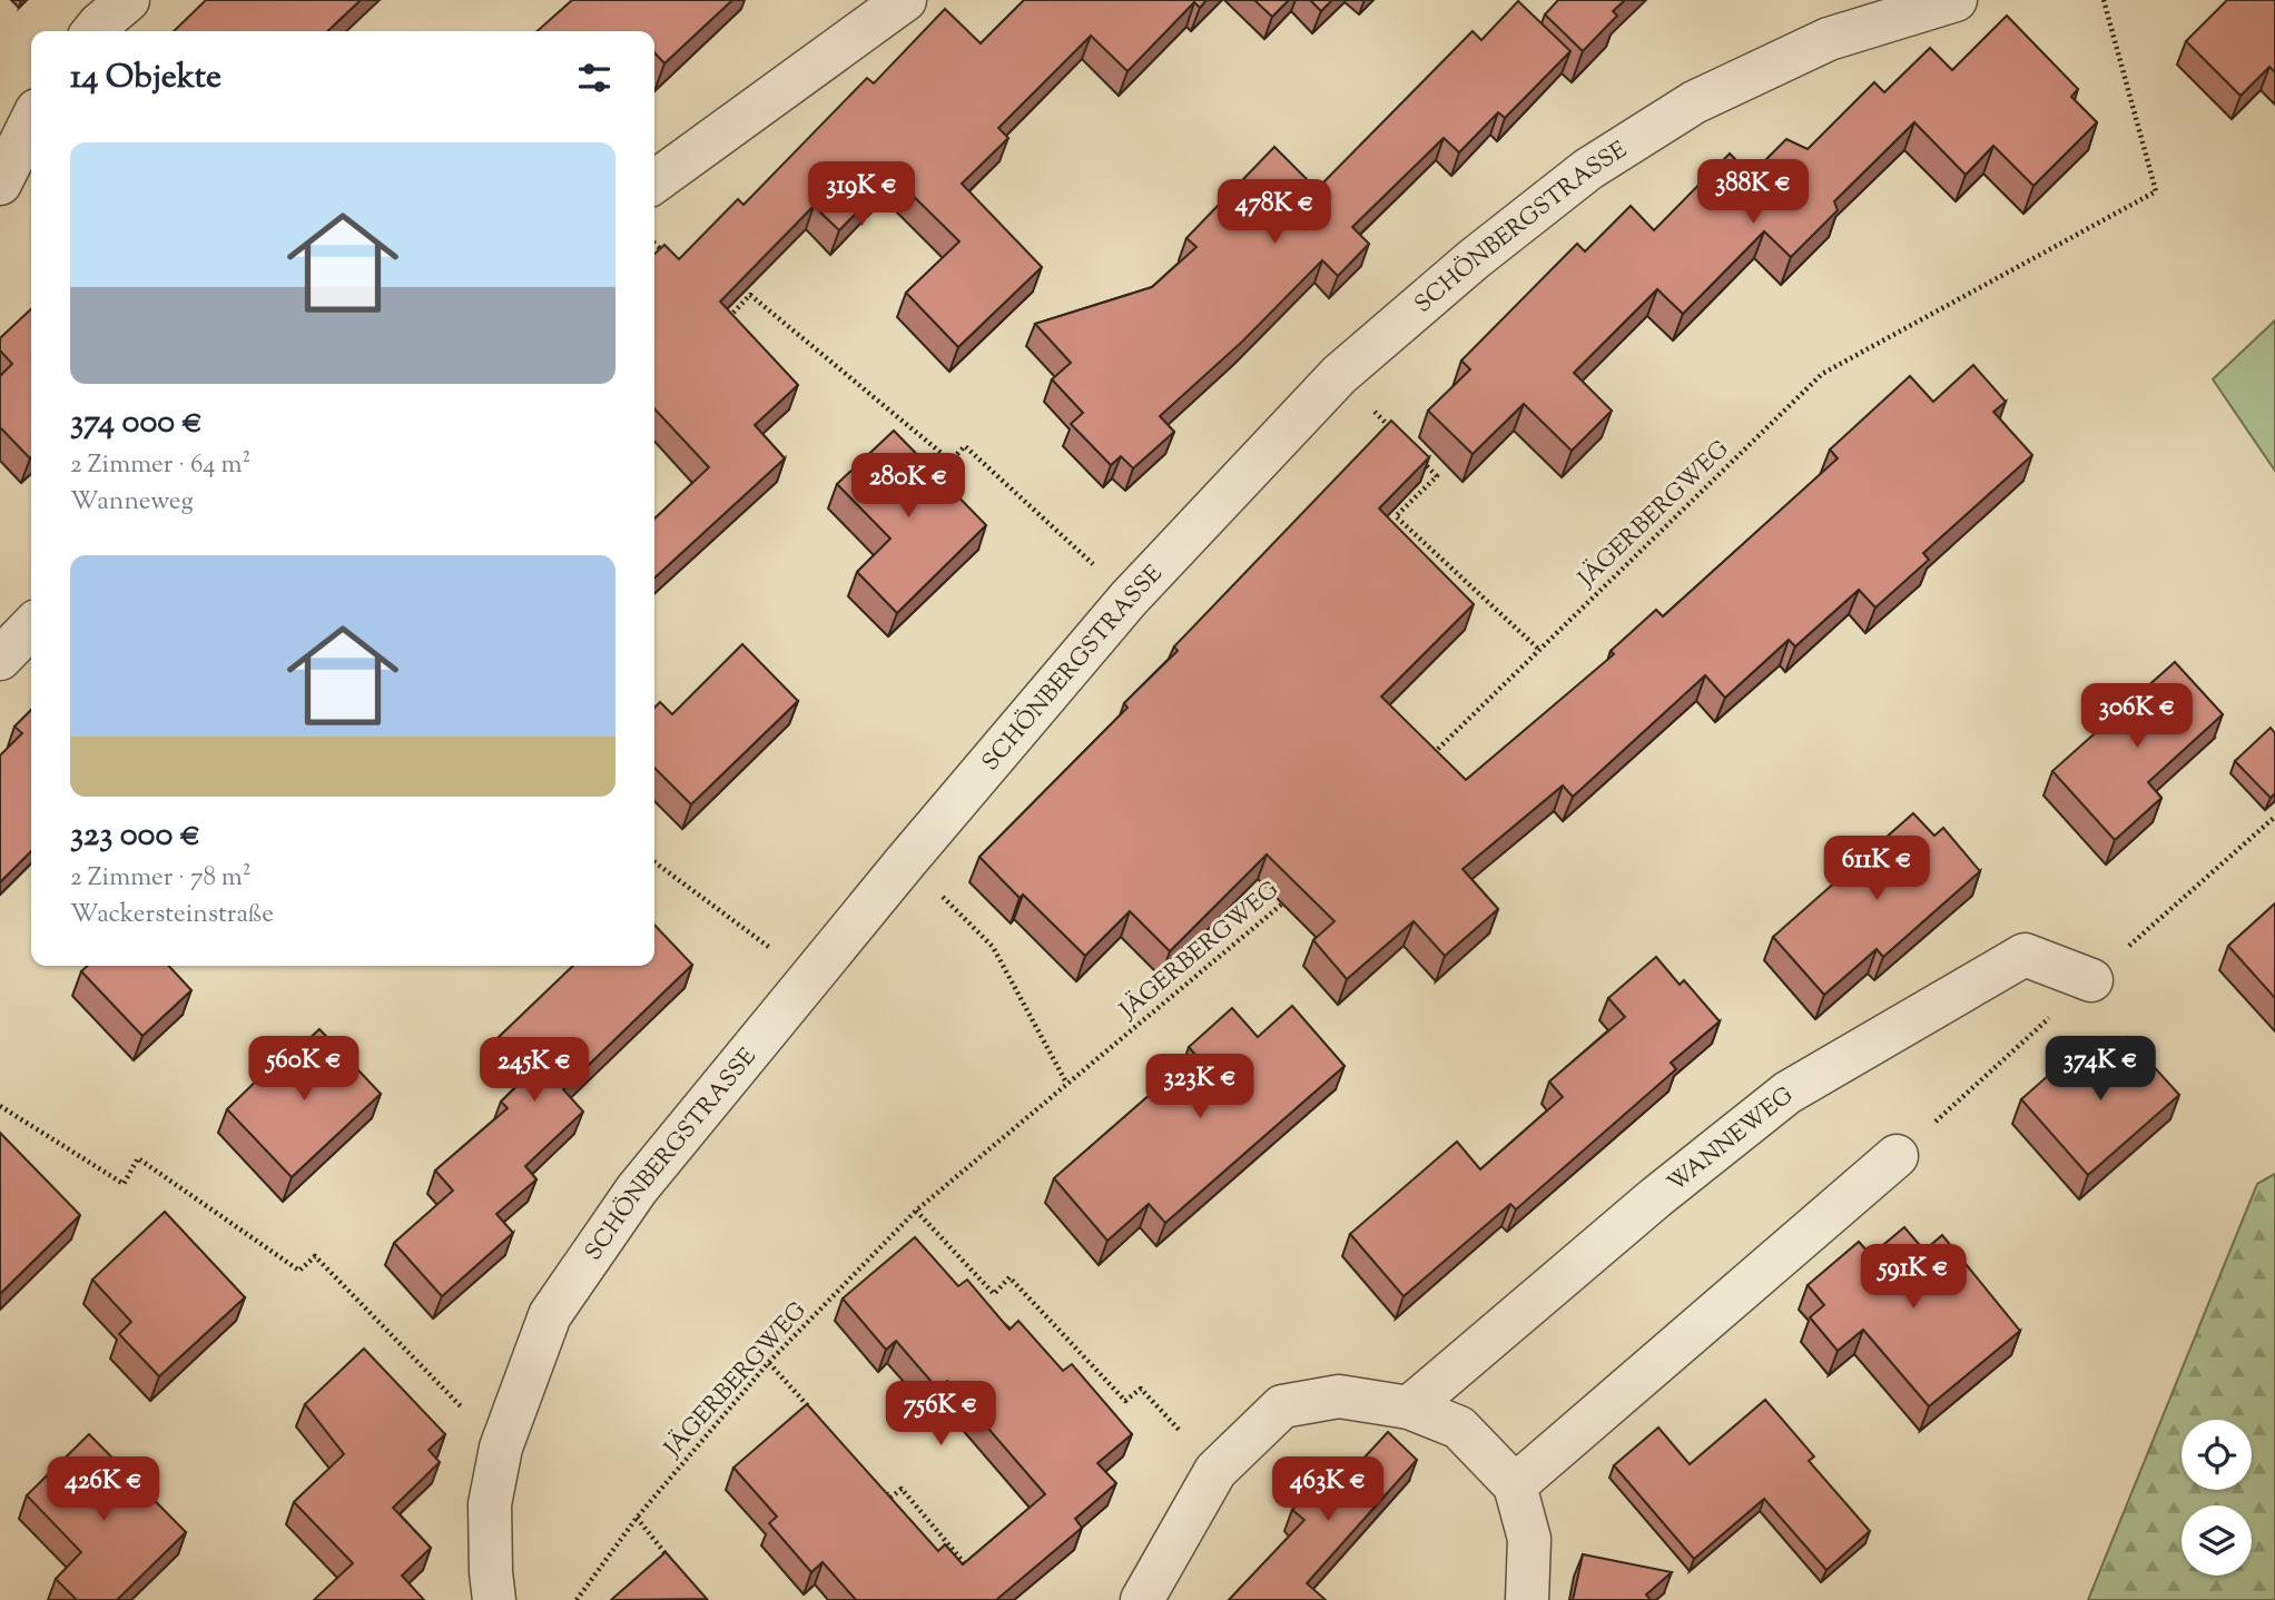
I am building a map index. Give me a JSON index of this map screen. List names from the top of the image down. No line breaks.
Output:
{"streets":{"street":["SCHÖNBERGSTRASSE","WANNEWEG"],"path":["JÄGERBERGWEG"]},"page":{"heading":"14 Objekte","list":[{"name":"374 000 €","note":"2 Zimmer · 64 m² · Wanneweg"},{"name":"323 000 €","note":"2 Zimmer · 78 m² · Wackersteinstraße"}],"price":["388K €","319K €","478K €","280K €","306K €","611K €","560K €","374K €","245K €","323K €","591K €","756K €","426K €","463K €"]}}
